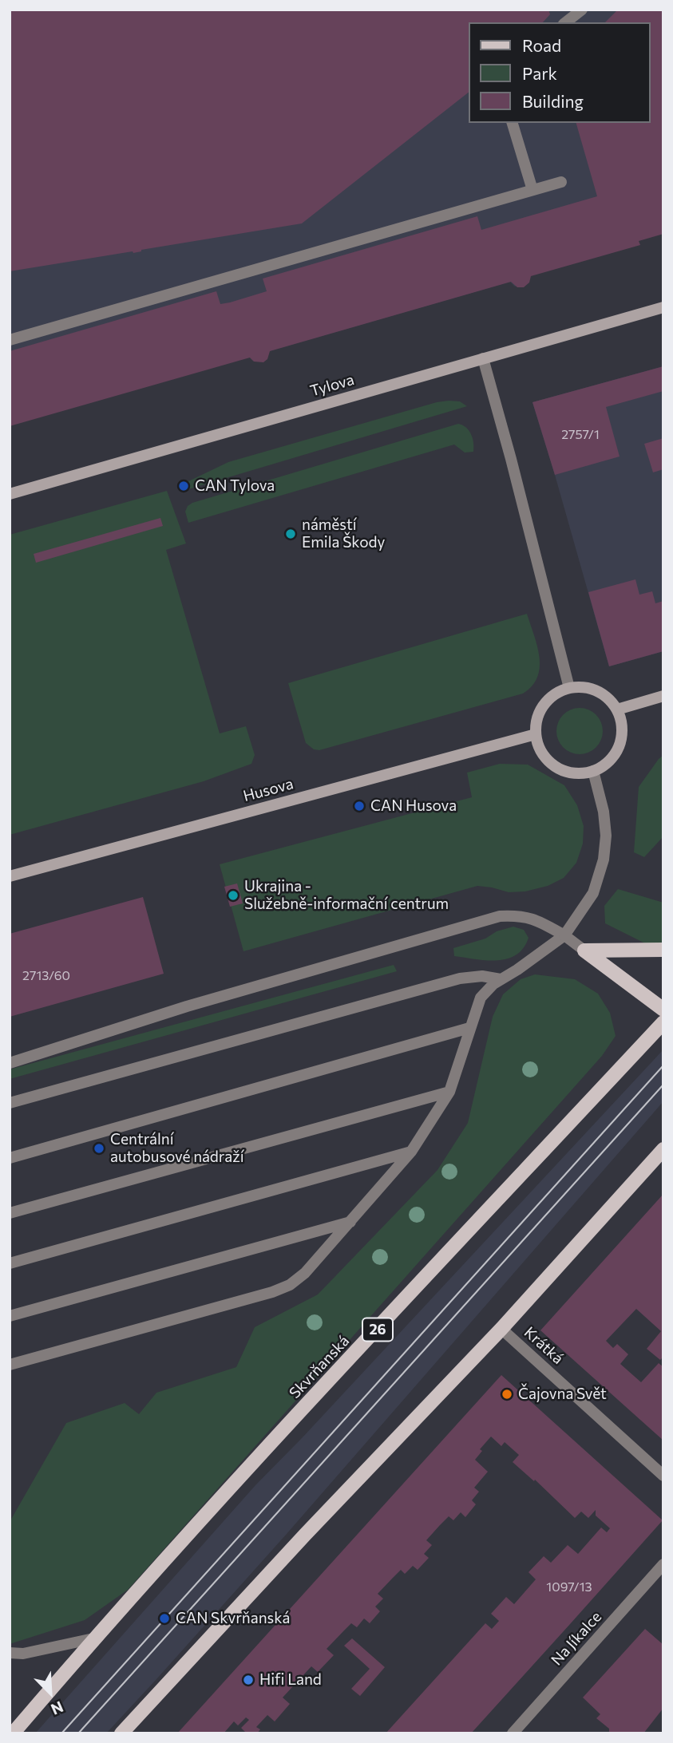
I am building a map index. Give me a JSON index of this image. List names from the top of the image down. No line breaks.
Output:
{"streets":{"main road":["26","Skvrňanská"],"street":["Tylova","Husova","Krátká","Na Jíkalce"]},"crossings":[["26","Skvrňanská"]],"places":["CAN Tylova","náměstí Emila Škody","CAN Husova","Ukrajina - Služebně-informační centrum","Centrální autobusové nádraží","Čajovna Svět","CAN Skvrňanská","Hifi Land"],"house_numbers":["2757/1","2713/60","1097/13"],"legend":["Road","Park","Building"],"north":"bottom right"}
